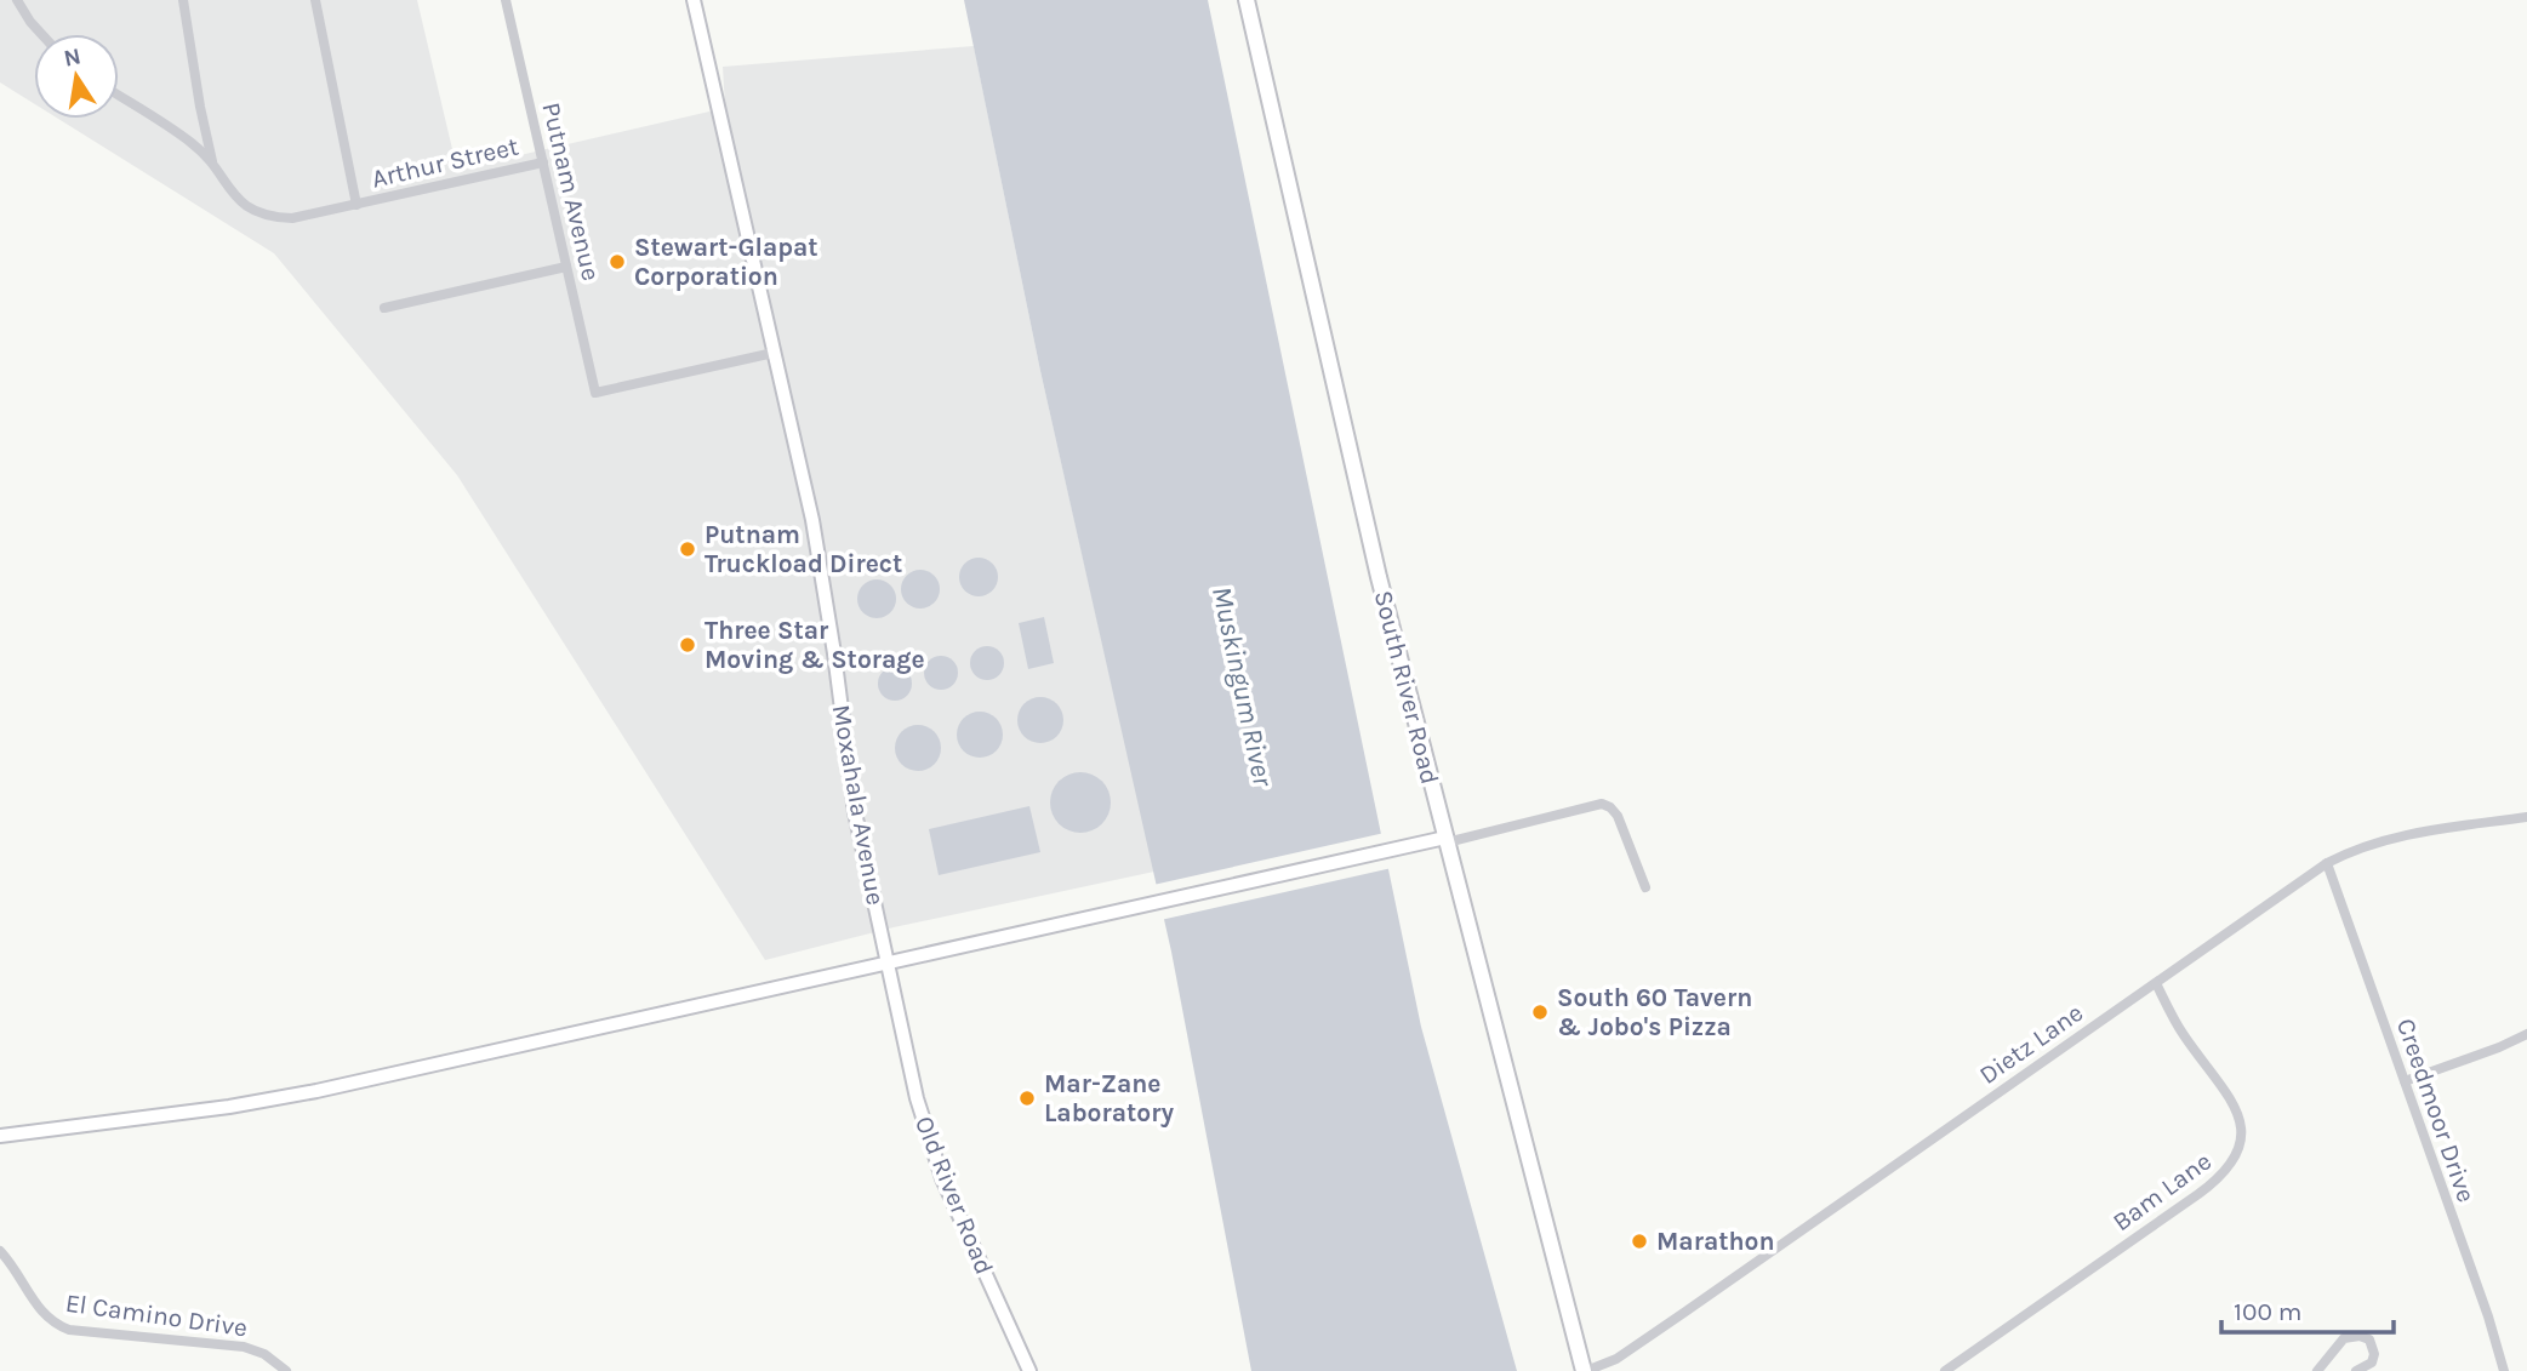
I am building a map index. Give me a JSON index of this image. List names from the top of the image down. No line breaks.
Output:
{"streets":{"main road":["South River Road","Moxahala Avenue","Old River Road"],"street":["Arthur Street","Putnam Avenue","Dietz Lane","Creedmoor Drive","Bam Lane","El Camino Drive"]},"crossings":[["Arthur Street","Putnam Avenue"],["Putnam Avenue","Moxahala Avenue"],["South River Road","Dietz Lane"],["Moxahala Avenue","Old River Road"],["Dietz Lane","Creedmoor Drive"],["Dietz Lane","Bam Lane"]],"water":["Muskingum River"],"places":["Stewart-Glapat Corporation","Putnam Truckload Direct","Three Star Moving & Storage","South 60 Tavern & Jobo's Pizza","Mar-Zane Laboratory","Marathon"],"scale_bar":"100 m","north":"top"}
